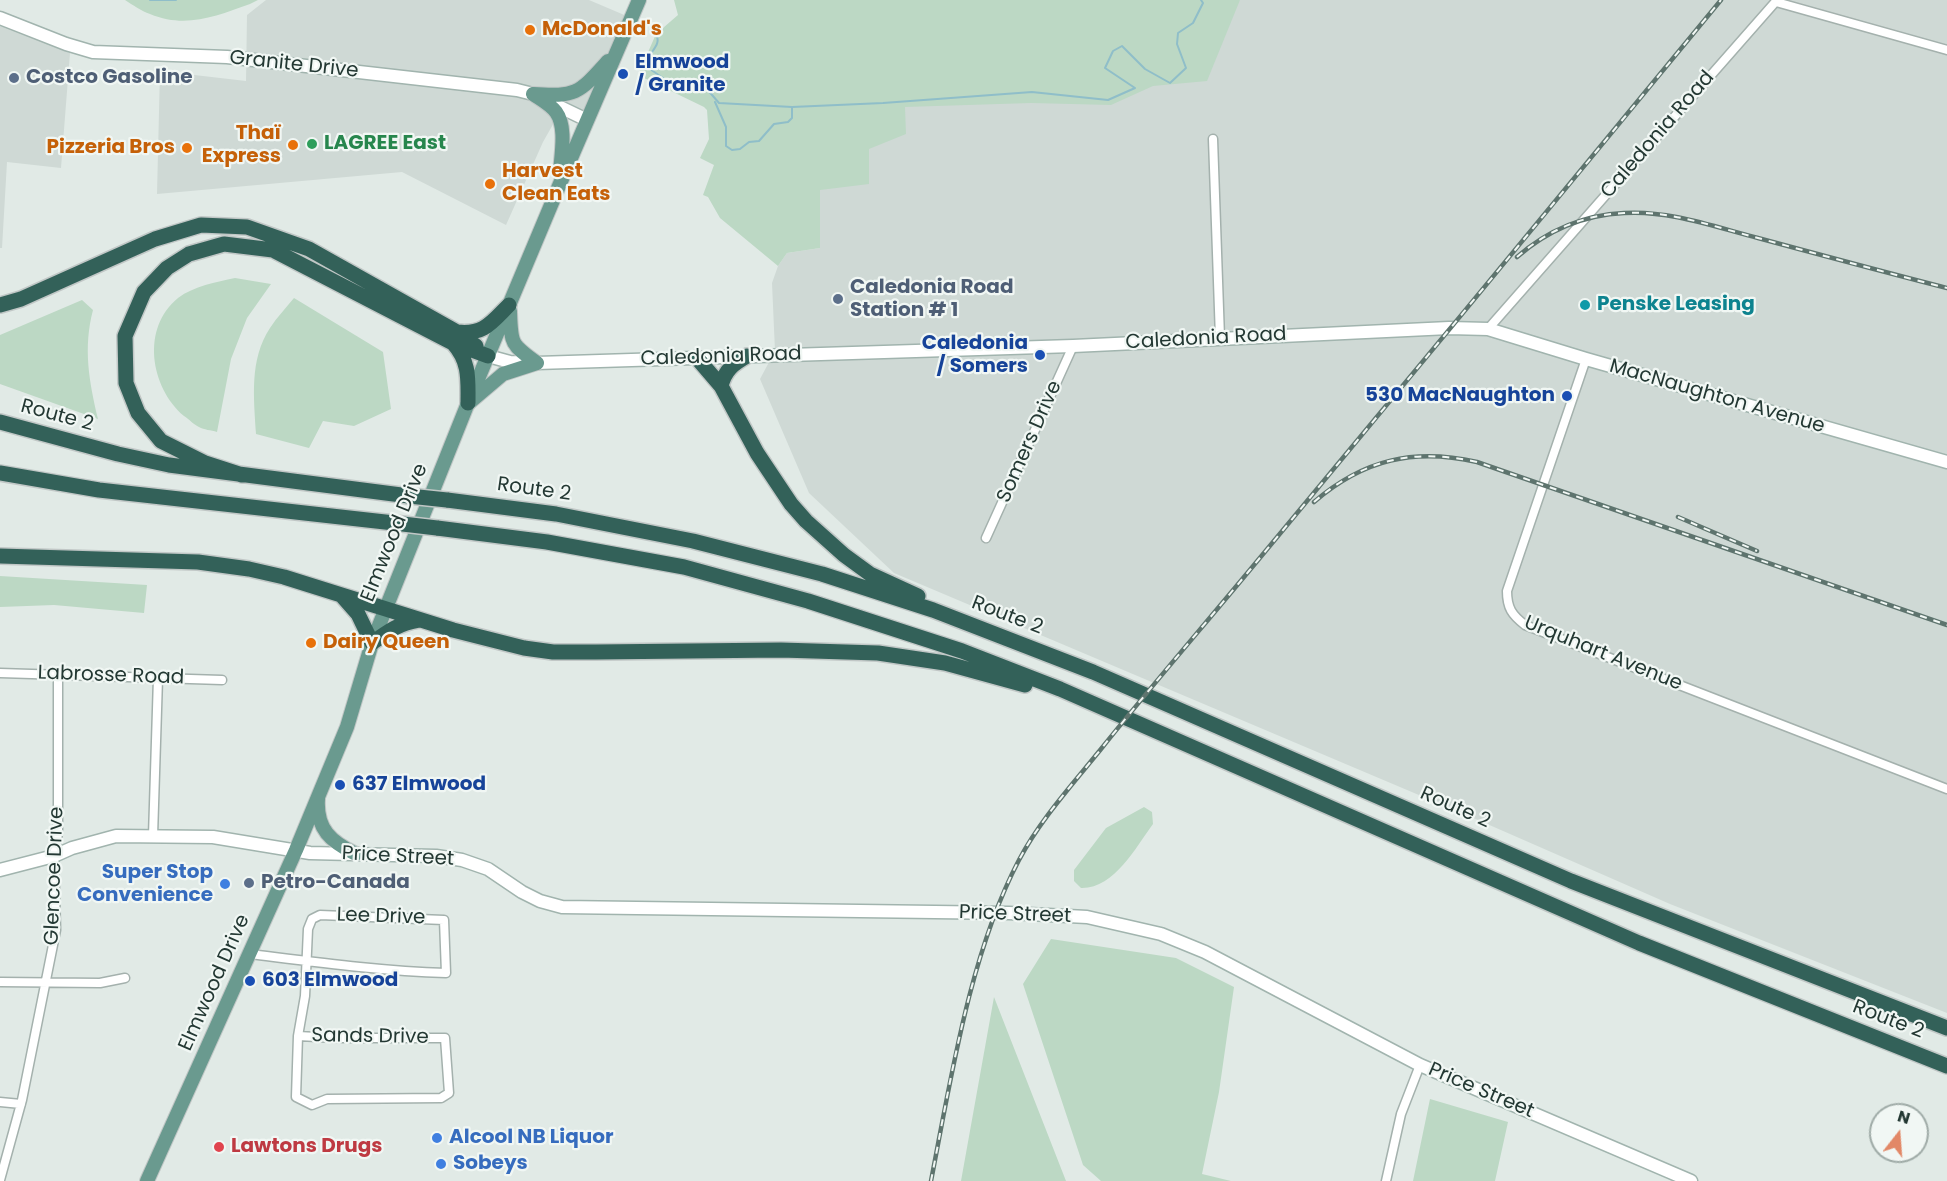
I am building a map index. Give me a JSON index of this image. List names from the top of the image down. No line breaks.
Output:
{"streets":{"highway":["Route 2"],"main road":["Elmwood Drive"],"street":["Granite Drive","Caledonia Road","MacNaughton Avenue","Somers Drive","Urquhart Avenue","Labrosse Road","Price Street","Glencoe Drive","Lee Drive","Sands Drive"]},"crossings":[["Granite Drive","Elmwood Drive"],["Caledonia Road","MacNaughton Avenue"],["Caledonia Road","Somers Drive"],["Caledonia Road","Elmwood Drive"],["MacNaughton Avenue","Urquhart Avenue"],["Elmwood Drive","Price Street"],["Labrosse Road","Glencoe Drive"],["Price Street","Glencoe Drive"]],"places":["McDonald's","Elmwood / Granite","Costco Gasoline","LAGREE East","Thaï Express","Pizzeria Bros","Harvest Clean Eats","Caledonia Road Station # 1","Penske Leasing","Caledonia / Somers","530 MacNaughton","Dairy Queen","637 Elmwood","Petro-Canada","Super Stop Convenience","603 Elmwood","Alcool NB Liquor","Lawtons Drugs","Sobeys"],"north":"top"}
